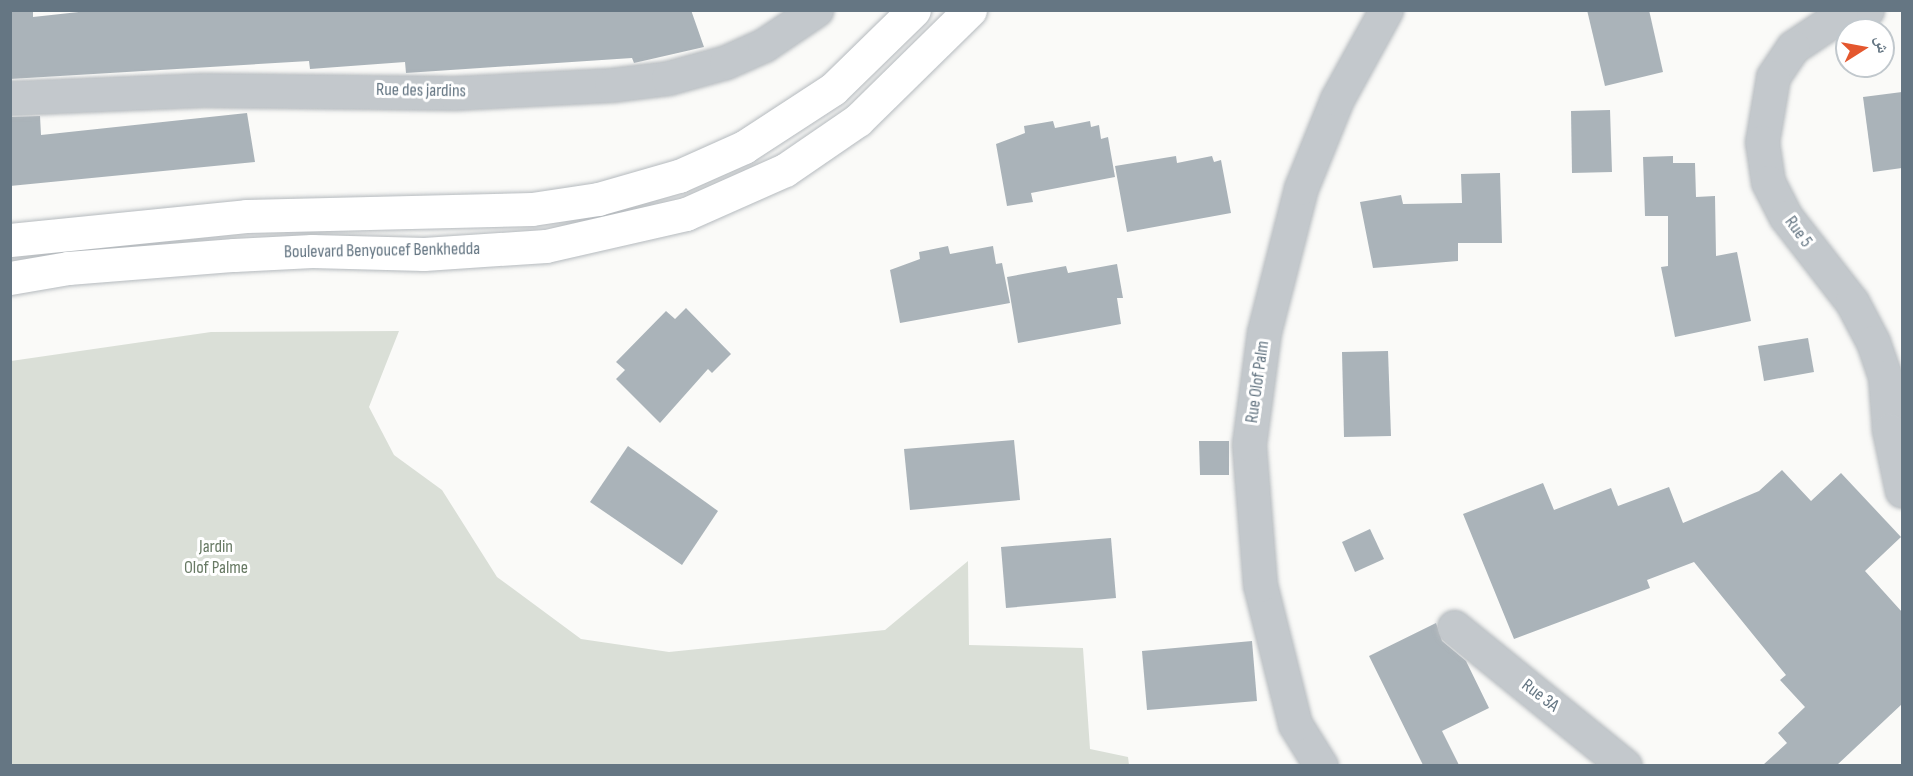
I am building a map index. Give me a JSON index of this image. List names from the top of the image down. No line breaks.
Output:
{"streets":{"main road":["Boulevard Benyoucef Benkhedda"],"street":["Rue des jardins","Rue 5","Rue Olof Palm","Rue 3A"]},"parks":["Jardin Olof Palme"],"north":"right"}
